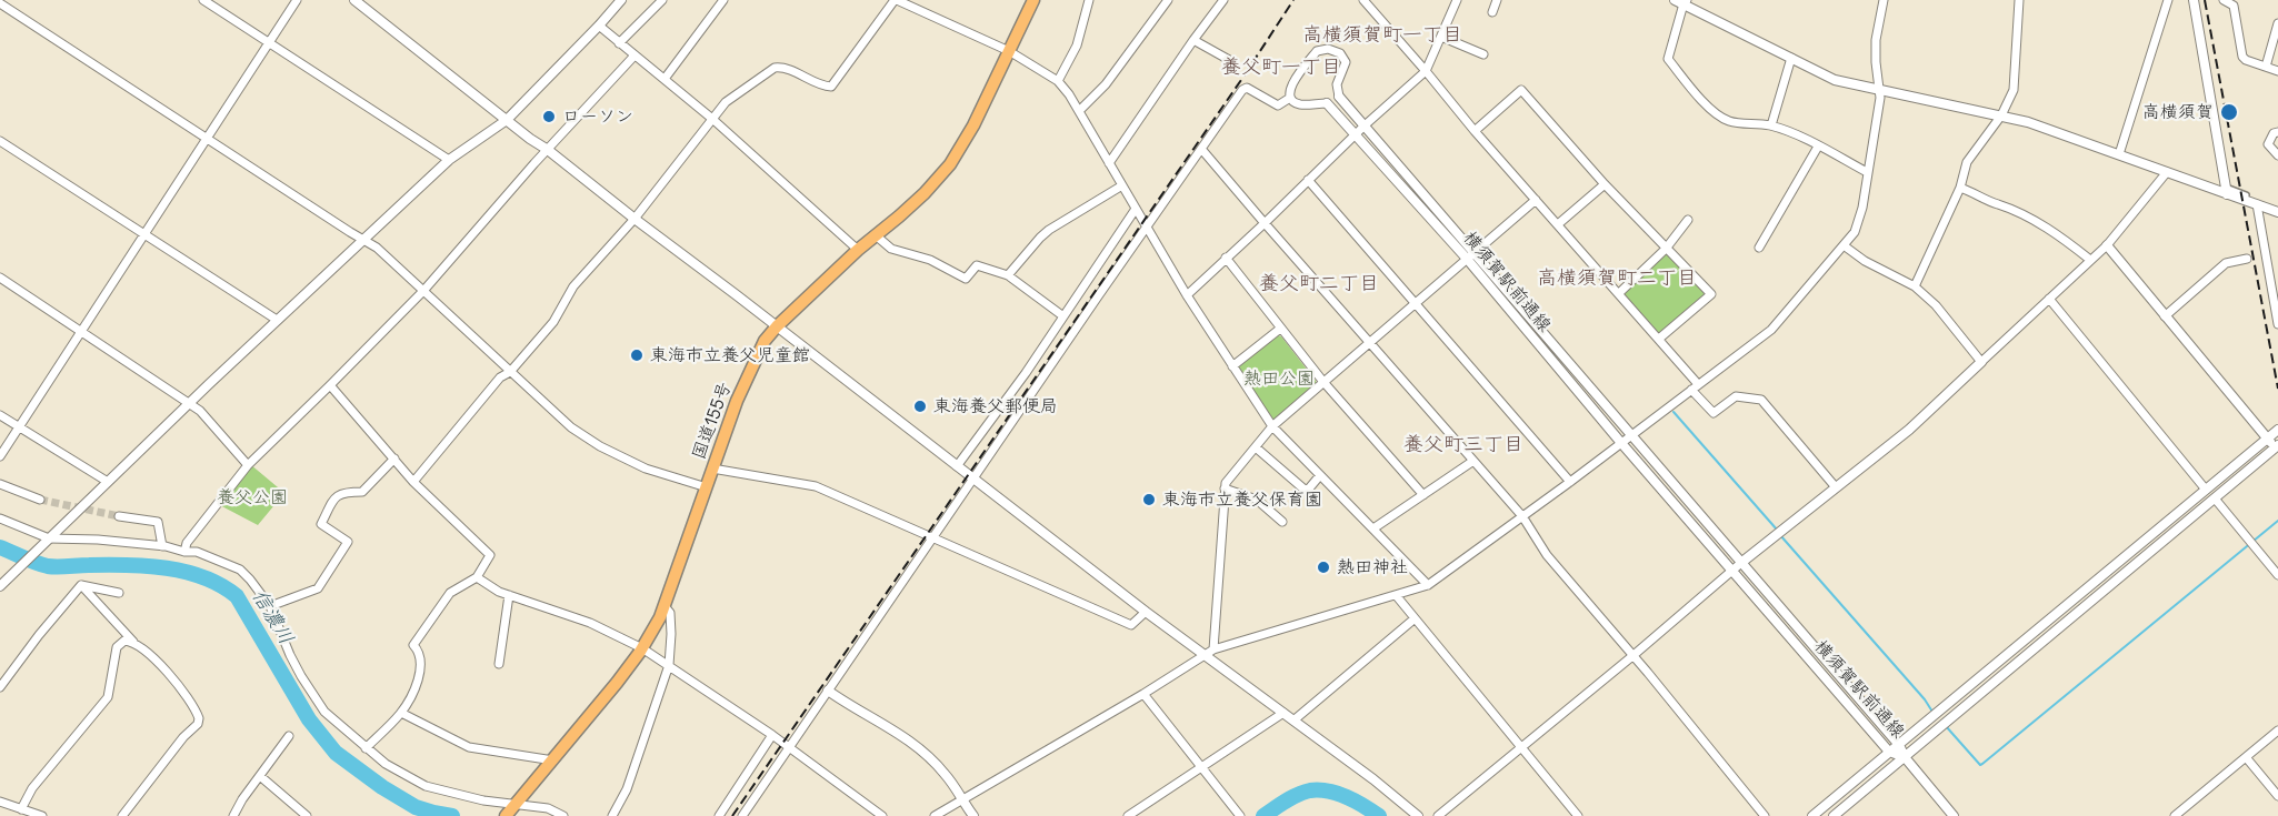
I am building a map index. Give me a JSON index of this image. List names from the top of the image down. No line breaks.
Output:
{"streets":{"highway":["国道155号"],"street":["横須賀駅前通線"]},"districts":["高横須賀町一丁目","養父町一丁目","高横須賀町二丁目","養父町二丁目","養父町三丁目"],"water":["信濃川"],"parks":["熱田公園","養父公園"],"places":["高横須賀","ローソン","東海市立養父児童館","東海養父郵便局","東海市立養父保育園","熱田神社"]}
